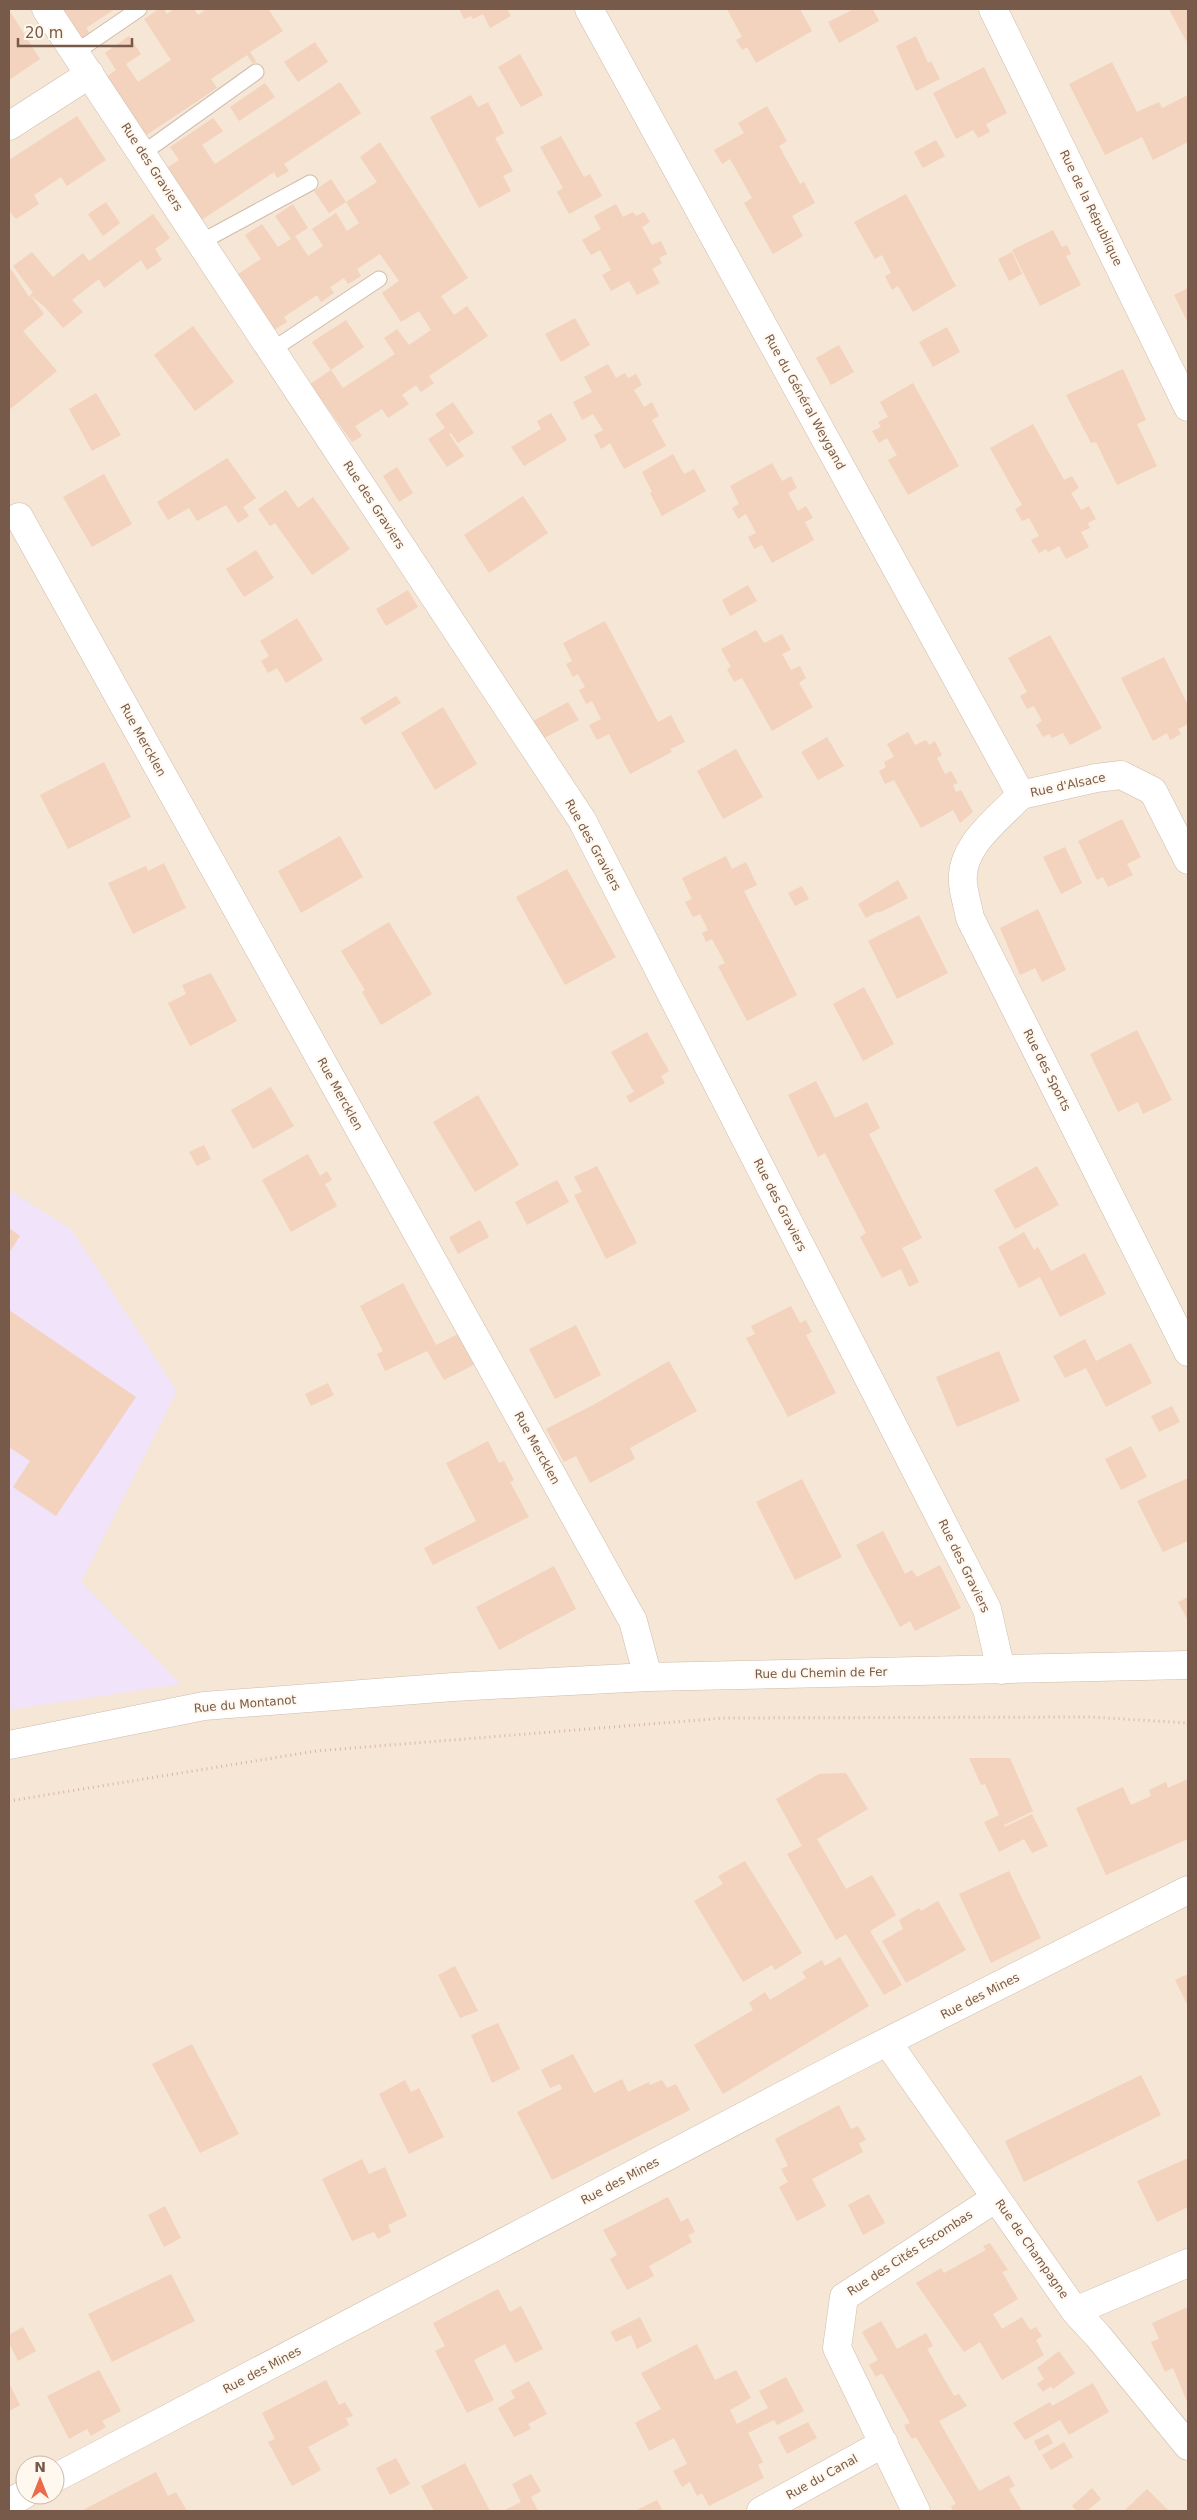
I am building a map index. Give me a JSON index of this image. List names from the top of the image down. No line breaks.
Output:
{"streets":{"street":["Rue des Graviers","Rue de la République","Rue du Général Weygand","Rue Mercklen","Rue d'Alsace","Rue des Sports","Rue du Chemin de Fer","Rue du Montanot","Rue des Mines","Rue de Champagne","Rue des Cités Escombas","Rue du Canal"]},"crossings":[["Rue des Graviers","Rue du Chemin de Fer"],["Rue du Général Weygand","Rue d'Alsace"],["Rue du Général Weygand","Rue des Sports"],["Rue Mercklen","Rue du Chemin de Fer"],["Rue d'Alsace","Rue des Sports"],["Rue du Chemin de Fer","Rue du Montanot"],["Rue des Mines","Rue de Champagne"],["Rue de Champagne","Rue des Cités Escombas"],["Rue des Cités Escombas","Rue du Canal"]],"scale_bar":"20 m","north":"top"}
